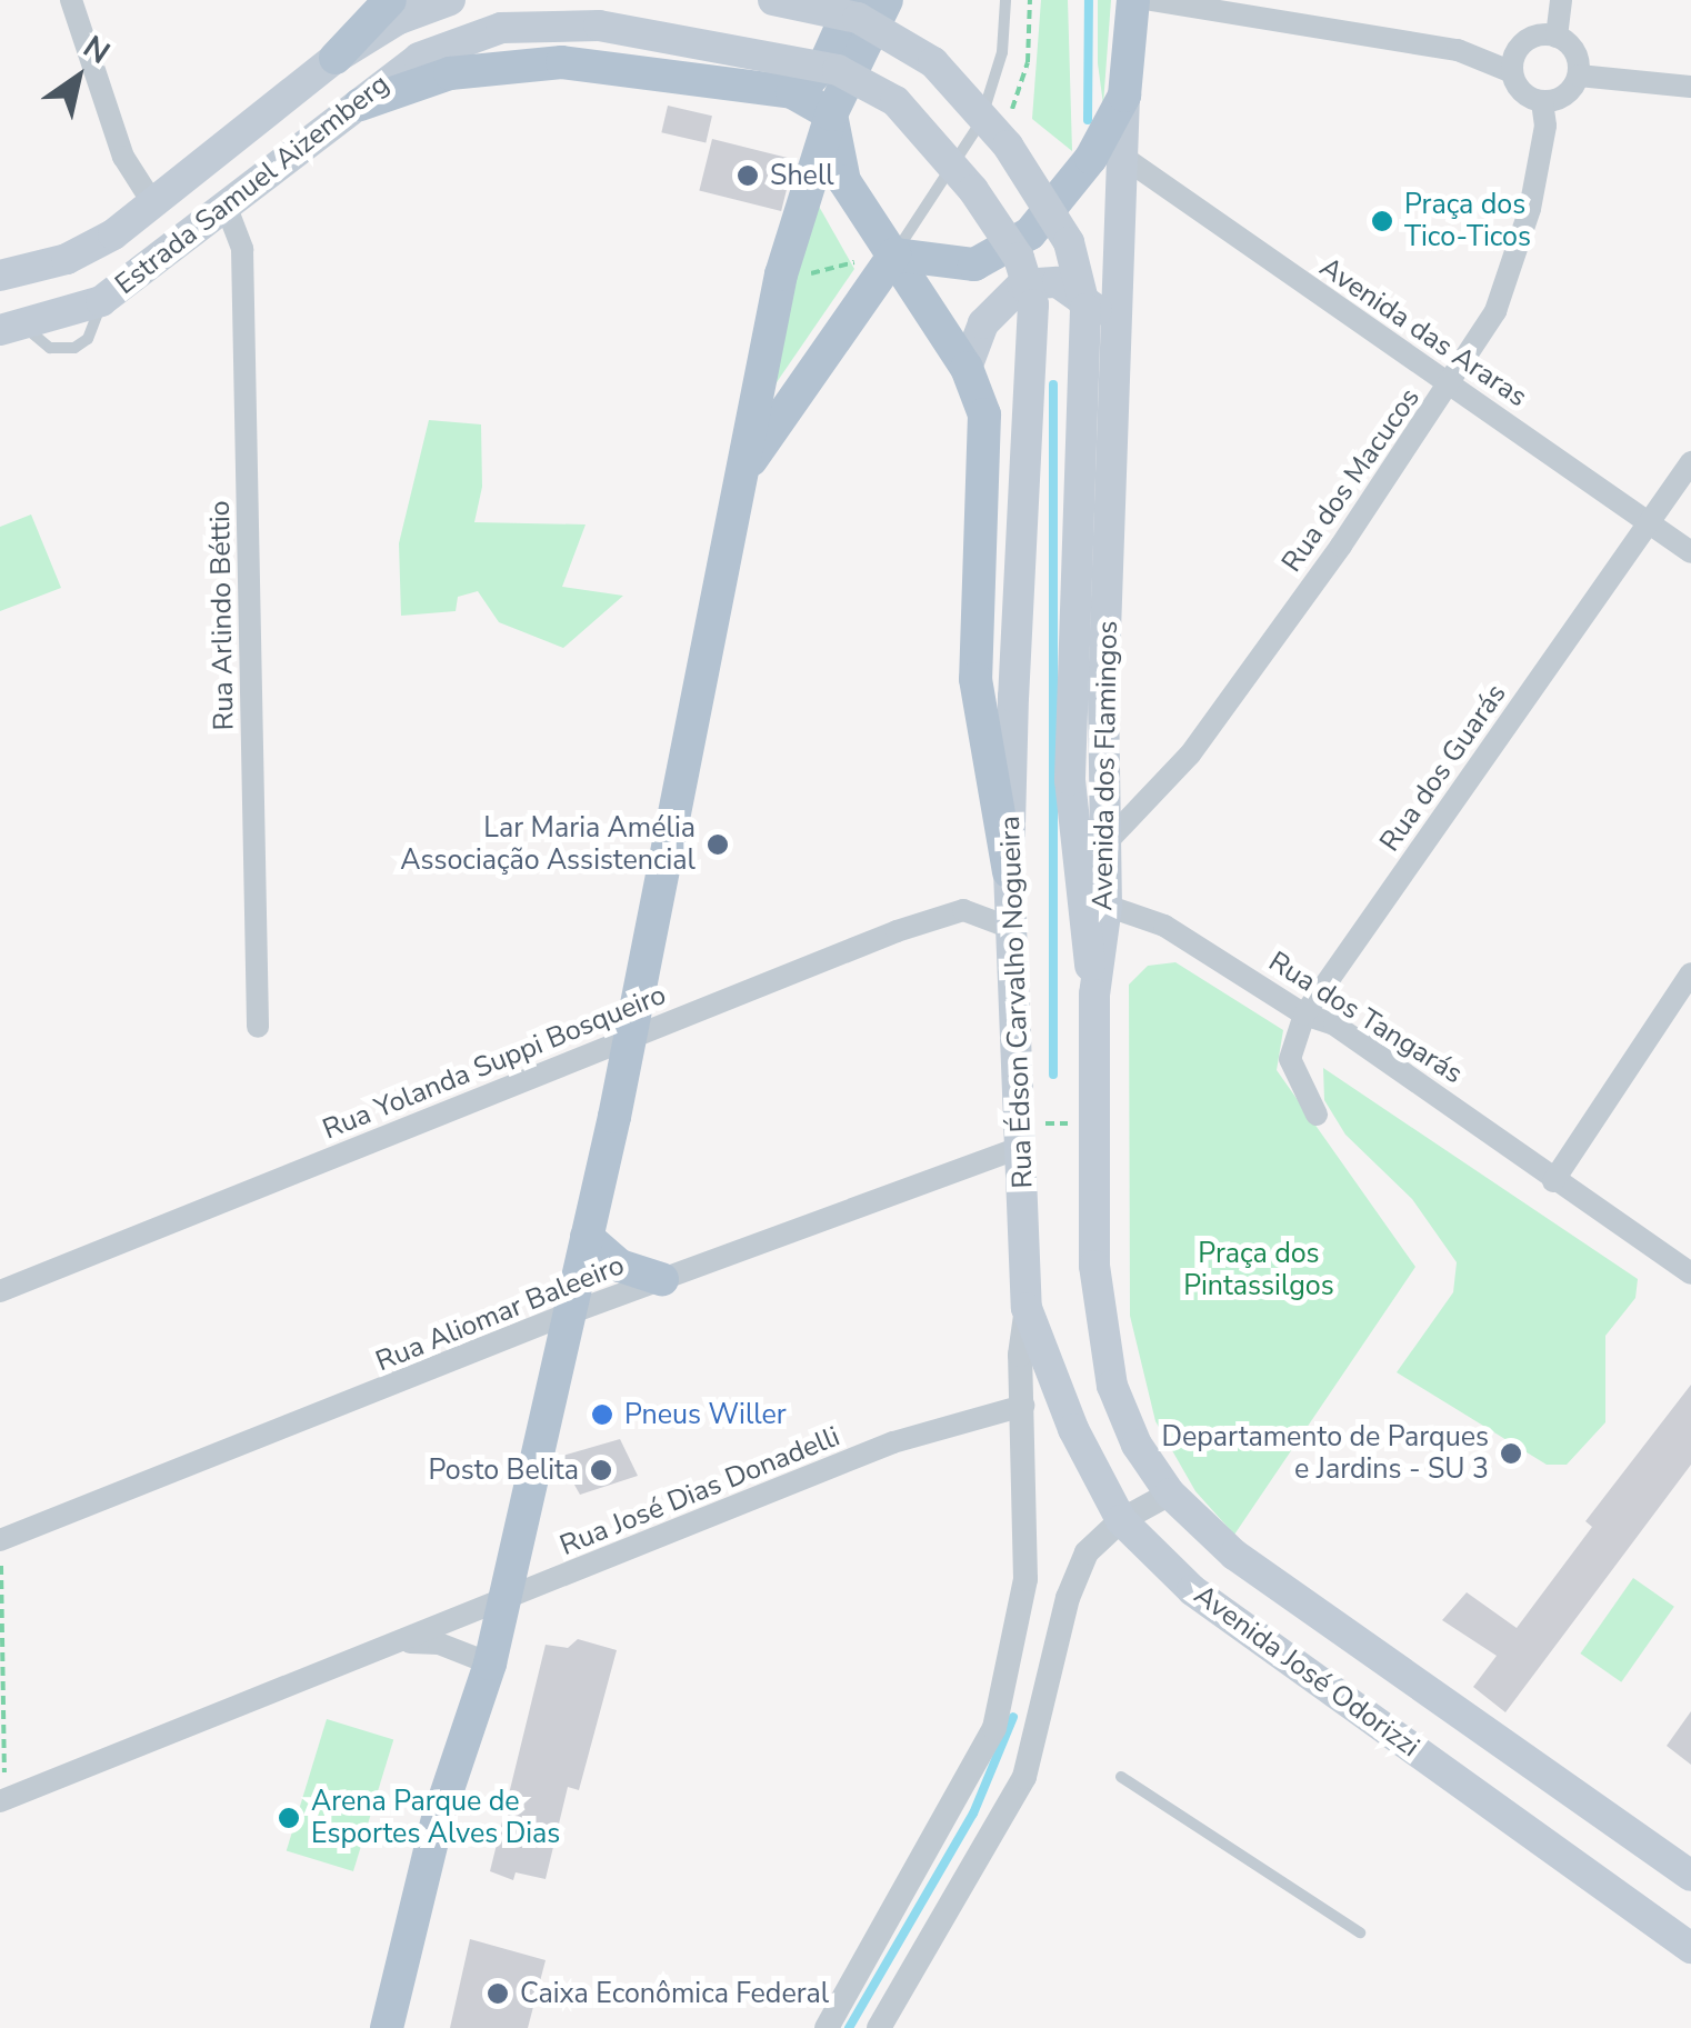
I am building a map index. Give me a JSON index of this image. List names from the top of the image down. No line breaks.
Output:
{"streets":{"main road":["Estrada Samuel Aizemberg","Avenida dos Flamingos","Rua Édson Carvalho Nogueira","Avenida José Odorizzi"],"street":["Avenida das Araras","Rua dos Macucos","Rua Arlindo Béttio","Rua dos Guarás","Rua dos Tangarás","Rua Yolanda Suppi Bosqueiro","Rua Aliomar Baleeiro","Rua José Dias Donadelli"]},"crossings":[["Estrada Samuel Aizemberg","Rua Arlindo Béttio"],["Estrada Samuel Aizemberg","Rua Édson Carvalho Nogueira"],["Avenida das Araras","Rua dos Macucos"],["Avenida das Araras","Avenida dos Flamingos"],["Avenida das Araras","Rua dos Guarás"],["Rua dos Macucos","Avenida dos Flamingos"],["Avenida dos Flamingos","Rua dos Tangarás"],["Avenida dos Flamingos","Avenida José Odorizzi"],["Rua dos Guarás","Rua dos Tangarás"],["Rua Édson Carvalho Nogueira","Rua Yolanda Suppi Bosqueiro"],["Rua Édson Carvalho Nogueira","Rua Aliomar Baleeiro"],["Rua Édson Carvalho Nogueira","Avenida José Odorizzi"]],"parks":["Praça dos Pintassilgos"],"places":["Shell","Praça dos Tico-Ticos","Lar Maria Amélia Associação Assistencial","Pneus Willer","Departamento de Parques e Jardins - SU 3","Posto Belita","Arena Parque de Esportes Alves Dias","Caixa Econômica Federal"],"north":"top right"}
